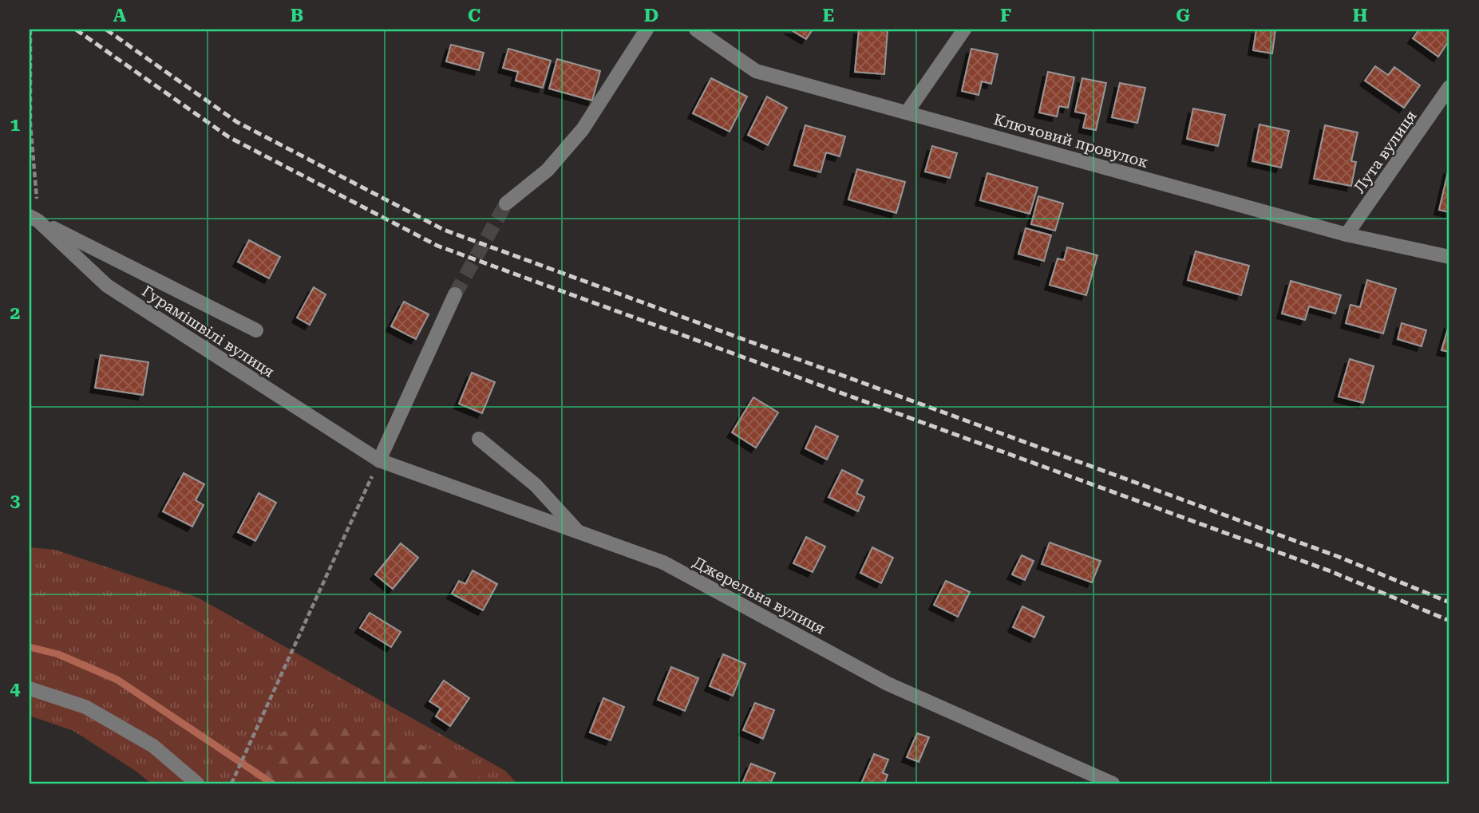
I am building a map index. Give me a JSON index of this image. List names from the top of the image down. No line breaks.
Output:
{"streets":{"street":["Ключовий провулок","Лута вулиця","Гурамішвілі вулиця","Джерельна вулиця"]},"crossings":[["Ключовий провулок","Лута вулиця"],["Гурамішвілі вулиця","Джерельна вулиця"]],"grid":{"columns":["A","B","C","D","E","F","G","H"],"rows":["1","2","3","4"]}}
